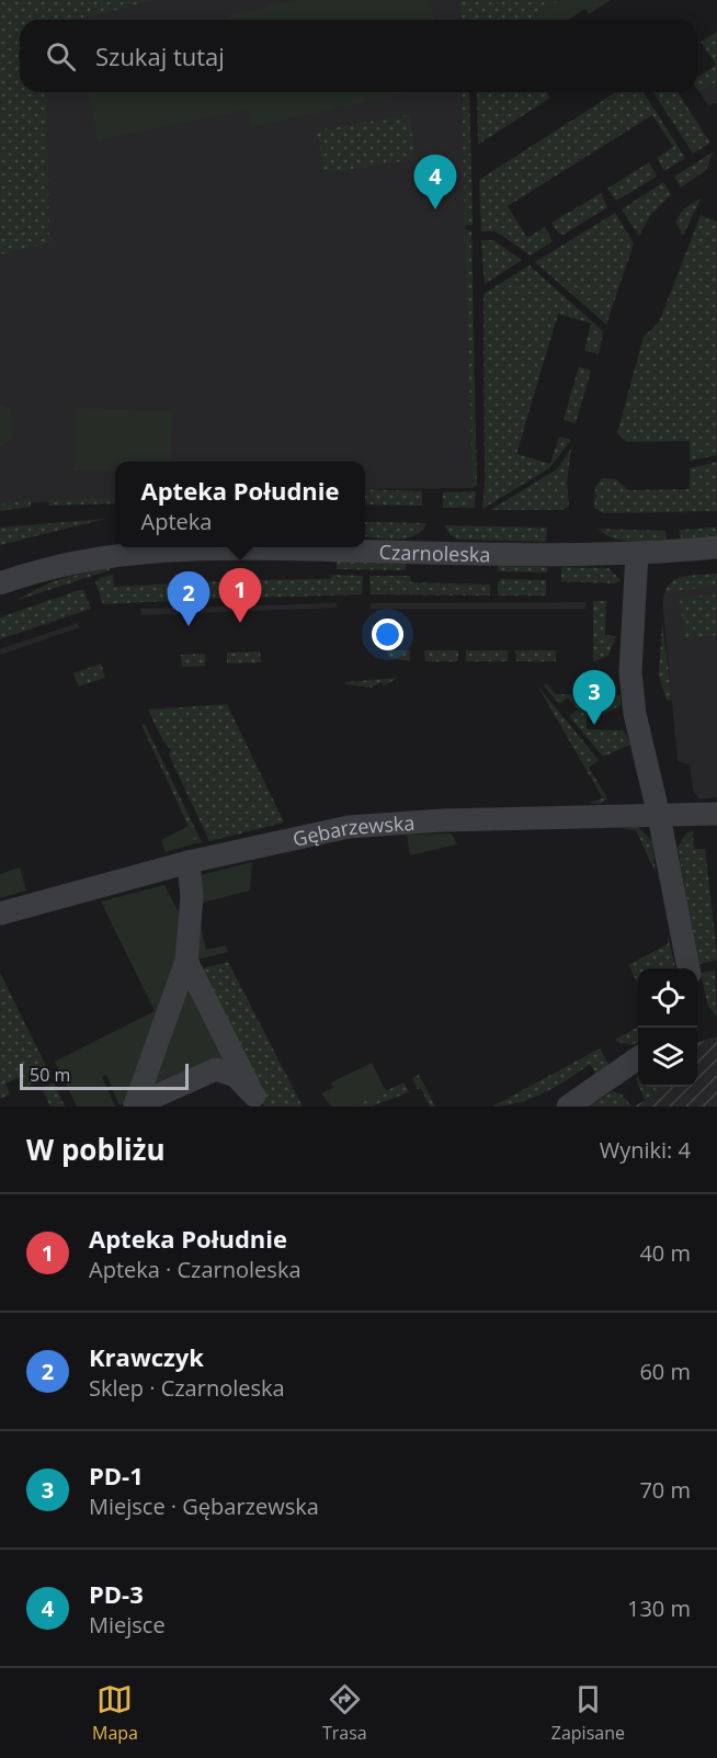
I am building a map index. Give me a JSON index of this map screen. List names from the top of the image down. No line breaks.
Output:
{"streets":{"street":["Czarnoleska","Gębarzewska"]},"scale_bar":"50 m","page":{"search":"Szukaj tutaj","pins":["4","1","2","3"],"popup":["Apteka Południe","Apteka"],"scale":"50 m","heading":["W pobliżu","Wyniki: 4"],"list":[{"mark":"1","name":"Apteka Południe","note":"Apteka · Czarnoleska","value":"40 m"},{"mark":"2","name":"Krawczyk","note":"Sklep · Czarnoleska","value":"60 m"},{"mark":"3","name":"PD-1","note":"Miejsce · Gębarzewska","value":"70 m"},{"mark":"4","name":"PD-3","note":"Miejsce","value":"130 m"}],"nav":["Mapa","Trasa","Zapisane"]}}
